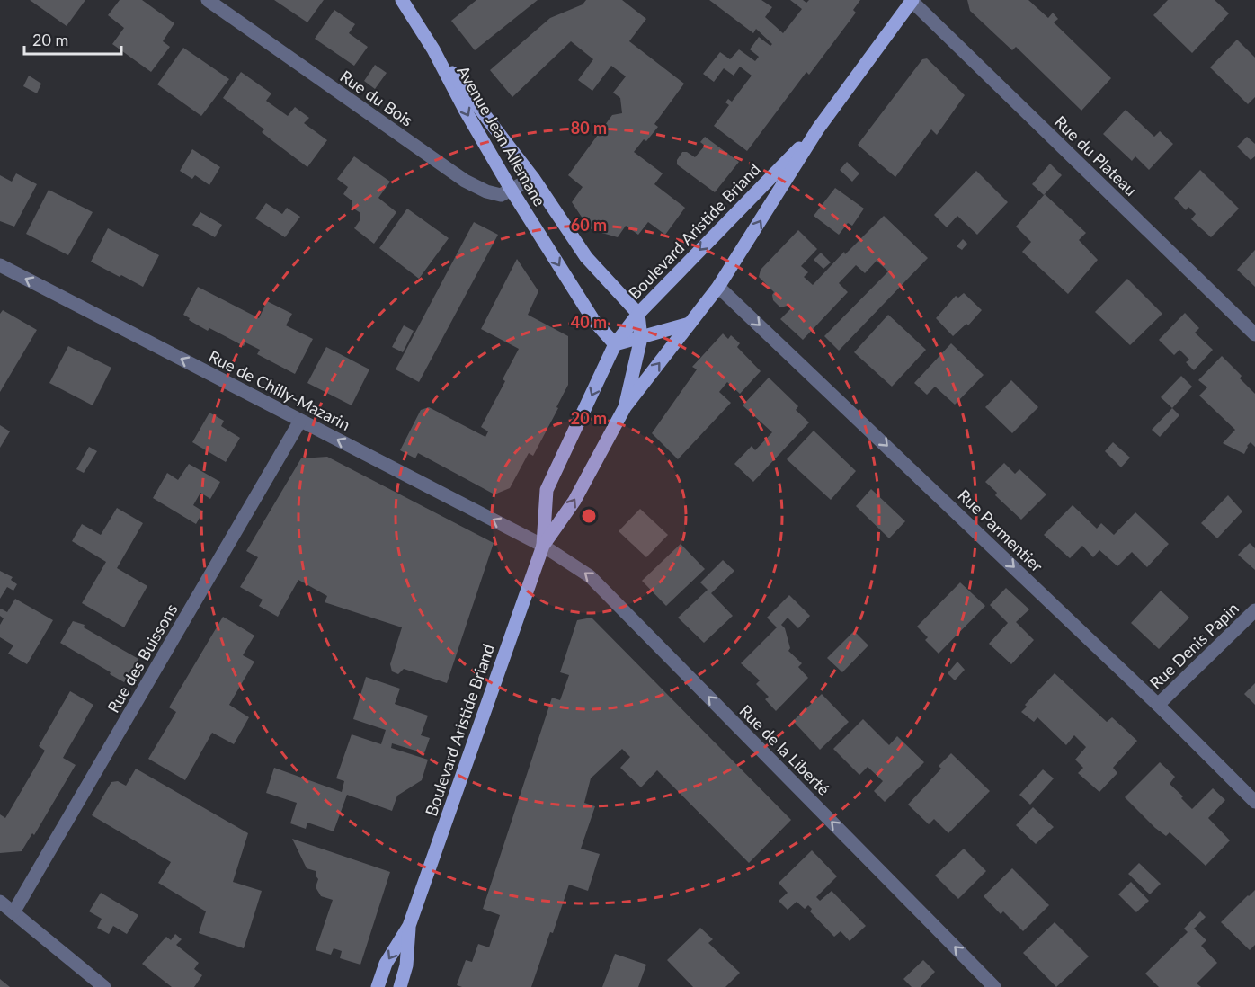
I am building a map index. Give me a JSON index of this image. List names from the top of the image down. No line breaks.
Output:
{"streets":{"main road":["Avenue Jean Allemane","Boulevard Aristide Briand"],"street":["Rue du Bois","Rue du Plateau","Rue de Chilly-Mazarin","Rue Parmentier","Rue Denis Papin","Rue des Buissons","Rue de la Liberté"]},"crossings":[["Rue du Bois","Avenue Jean Allemane"],["Avenue Jean Allemane","Boulevard Aristide Briand"],["Rue du Plateau","Boulevard Aristide Briand"],["Boulevard Aristide Briand","Rue de Chilly-Mazarin"],["Boulevard Aristide Briand","Rue Parmentier"],["Boulevard Aristide Briand","Rue de la Liberté"],["Rue de Chilly-Mazarin","Rue des Buissons"],["Rue de Chilly-Mazarin","Rue de la Liberté"],["Rue Parmentier","Rue Denis Papin"]],"one_way":["Rue de Chilly-Mazarin","Rue Parmentier","Rue de la Liberté"],"scale_bar":"20 m","rings":["80 m","60 m","40 m","20 m"]}
